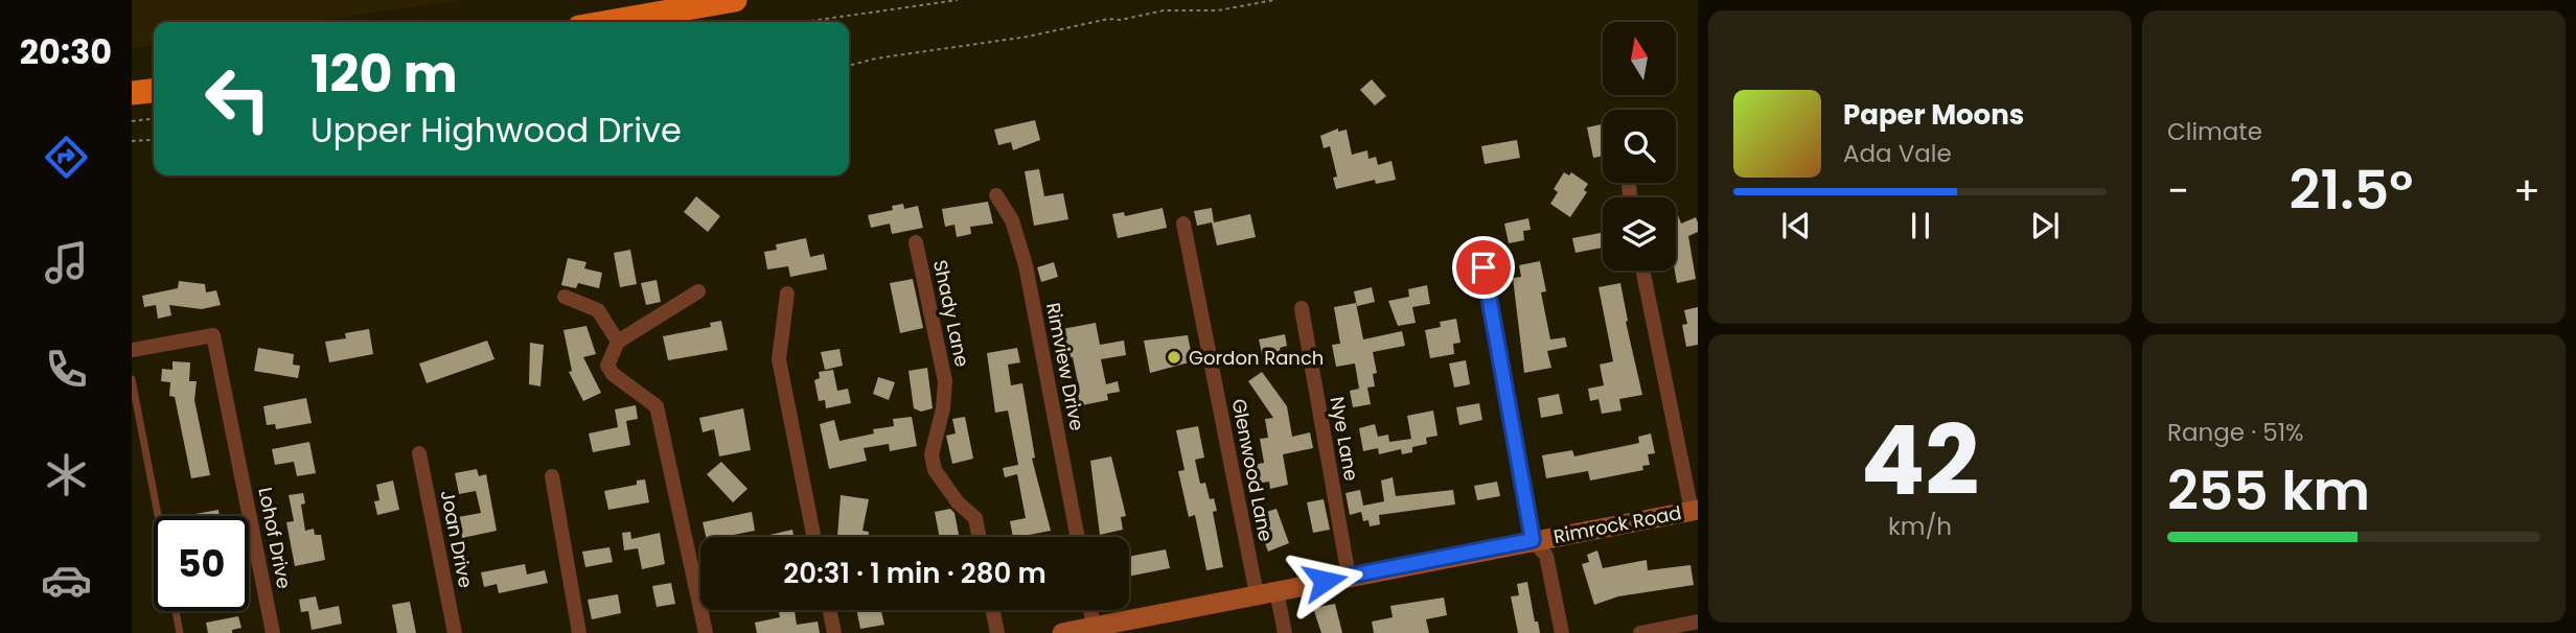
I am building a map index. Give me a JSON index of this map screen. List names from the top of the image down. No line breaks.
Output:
{"streets":{"main road":["Rimrock Road"],"street":["Shady Lane","Rimview Drive","Nye Lane","Glenwood Lane","Lohof Drive","Joan Drive"]},"crossings":[["Nye Lane","Rimrock Road"],["Glenwood Lane","Rimrock Road"]],"places":["Gordon Ranch"],"north":"top","page":{"tabs":"20:30","tile":["Climate",["42","km/h"],["Range · 51%","255 km"]],"turn":["120 m","Upper Highwood Drive"],"song":["Paper Moons","Ada Vale"],"heat":["−","21.5°","+"],"limit":"50","trip":"20:31 · 1 min · 280 m"}}
